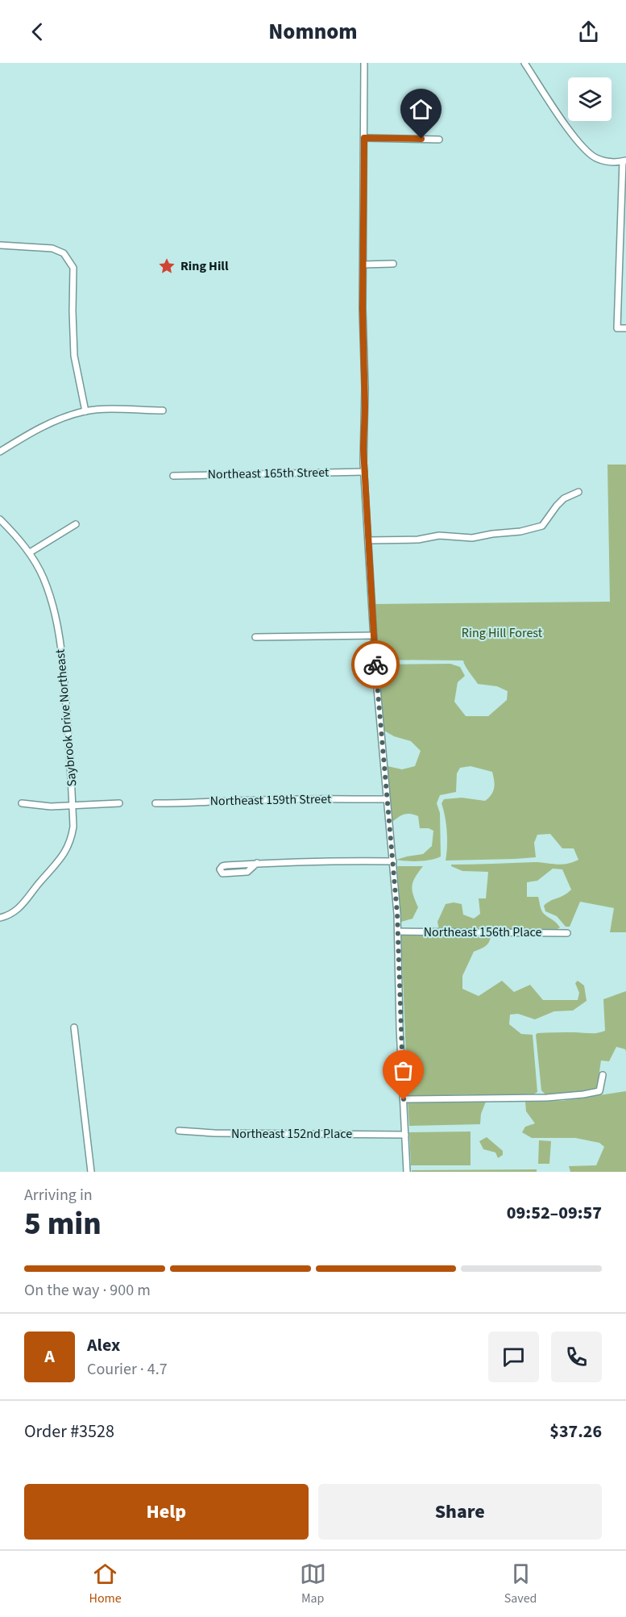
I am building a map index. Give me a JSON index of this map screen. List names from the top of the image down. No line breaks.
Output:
{"streets":{"street":["Northeast 165th Street","Saybrook Drive Northeast","Northeast 159th Street","Northeast 156th Place","Northeast 152nd Place"]},"parks":["Ring Hill Forest"],"places":{"place":["Ring Hill"]},"page":{"header":"Nomnom","heading":["5 min","Arriving in","09:52–09:57"],"panel":["Alex","Courier · 4.7","Order #3528","$37.26"],"bar":"On the way · 900 m","round":"A","buttons":["Help","Share"],"tabs":["Home","Map","Saved"]}}
